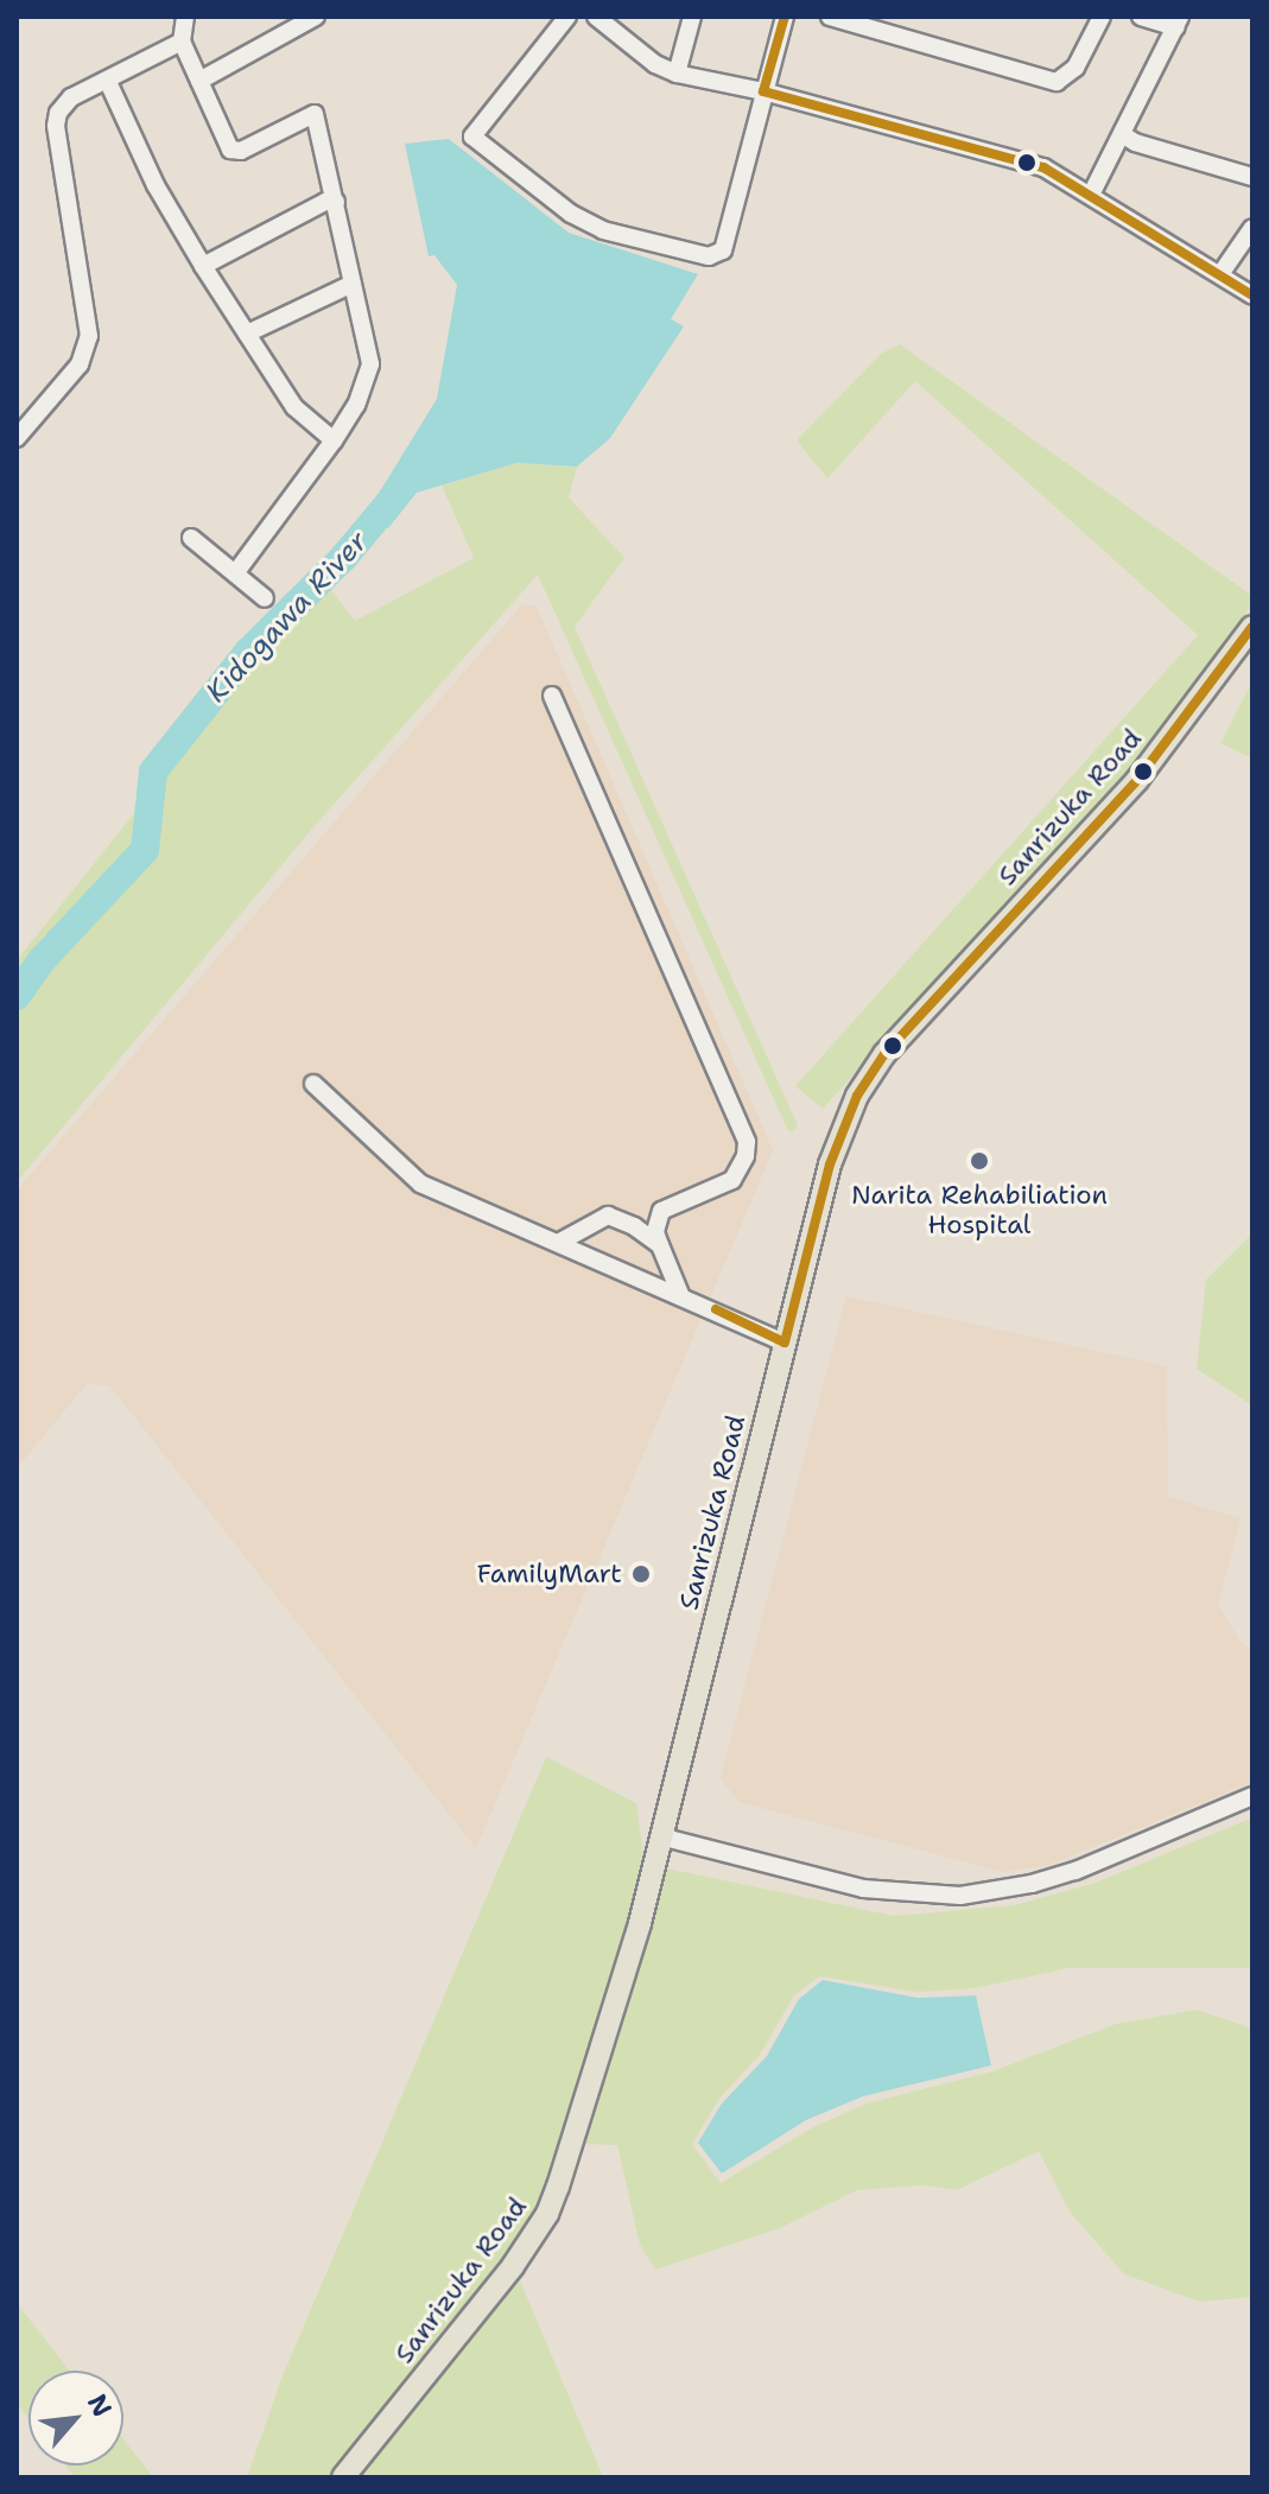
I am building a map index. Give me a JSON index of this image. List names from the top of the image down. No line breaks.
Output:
{"streets":{"main road":["Sanrizuka Road"]},"water":["Kidogawa River"],"places":["Narita Rehabiliation Hospital","FamilyMart"],"north":"top right"}
